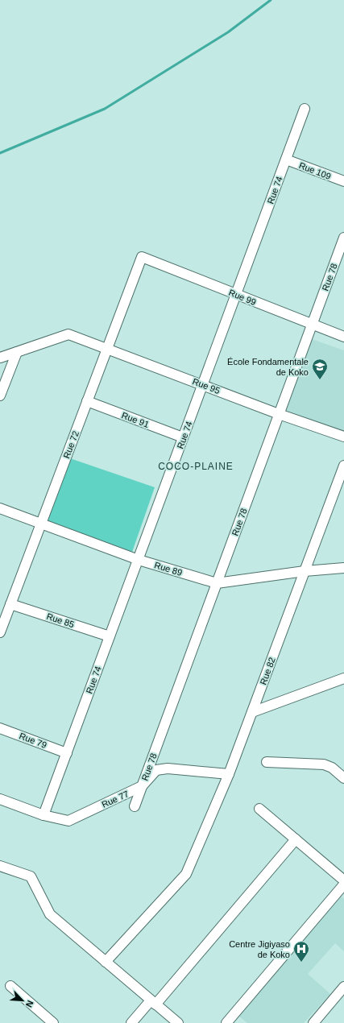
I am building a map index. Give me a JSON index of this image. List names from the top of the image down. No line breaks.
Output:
{"streets":{"street":["Rue 109","Rue 74","Rue 78","Rue 99","Rue 95","Rue 91","Rue 72","Rue 89","Rue 85","Rue 82","Rue 79","Rue 77"]},"crossings":[["Rue 109","Rue 74"],["Rue 74","Rue 99"],["Rue 74","Rue 95"],["Rue 74","Rue 91"],["Rue 74","Rue 89"],["Rue 74","Rue 85"],["Rue 74","Rue 79"],["Rue 74","Rue 77"],["Rue 78","Rue 99"],["Rue 78","Rue 95"],["Rue 78","Rue 89"],["Rue 78","Rue 77"],["Rue 99","Rue 72"],["Rue 95","Rue 72"],["Rue 91","Rue 72"],["Rue 72","Rue 89"],["Rue 72","Rue 85"],["Rue 89","Rue 82"],["Rue 82","Rue 77"]],"districts":["COCO-PLAINE"],"places":{"school or university":["École Fondamentale de Koko"],"hospital":["Centre Jigiyaso de Koko"]},"north":"bottom right"}
